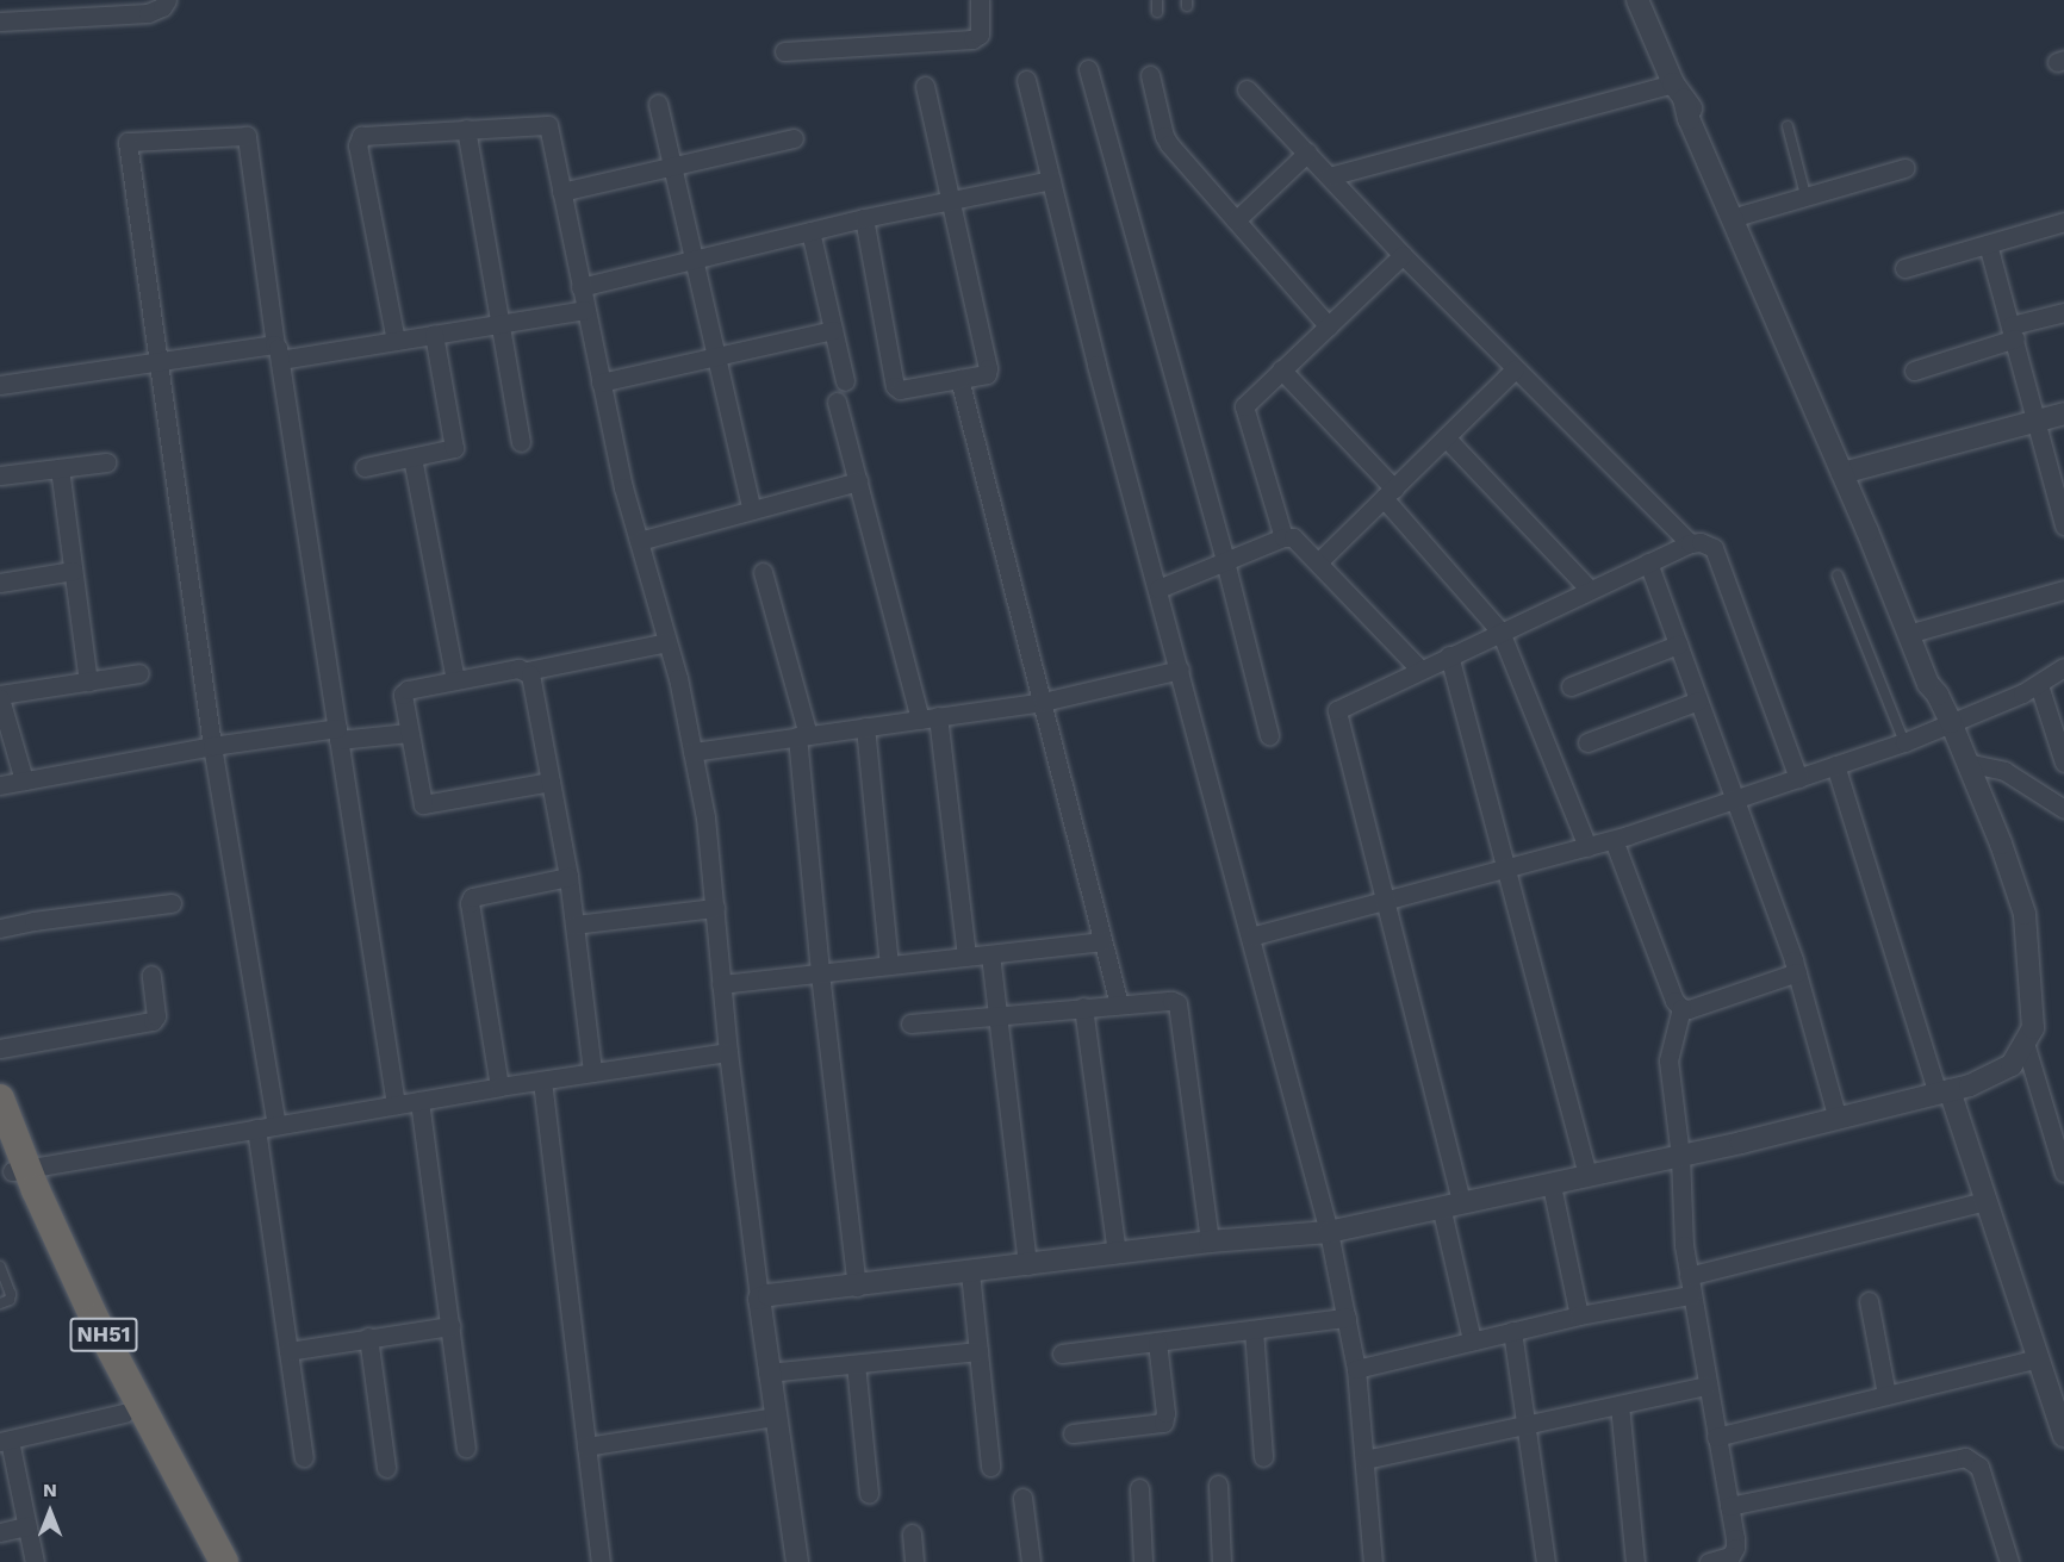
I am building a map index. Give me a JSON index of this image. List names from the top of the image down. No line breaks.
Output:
{"streets":{"highway":["NH51"]},"north":"top"}
